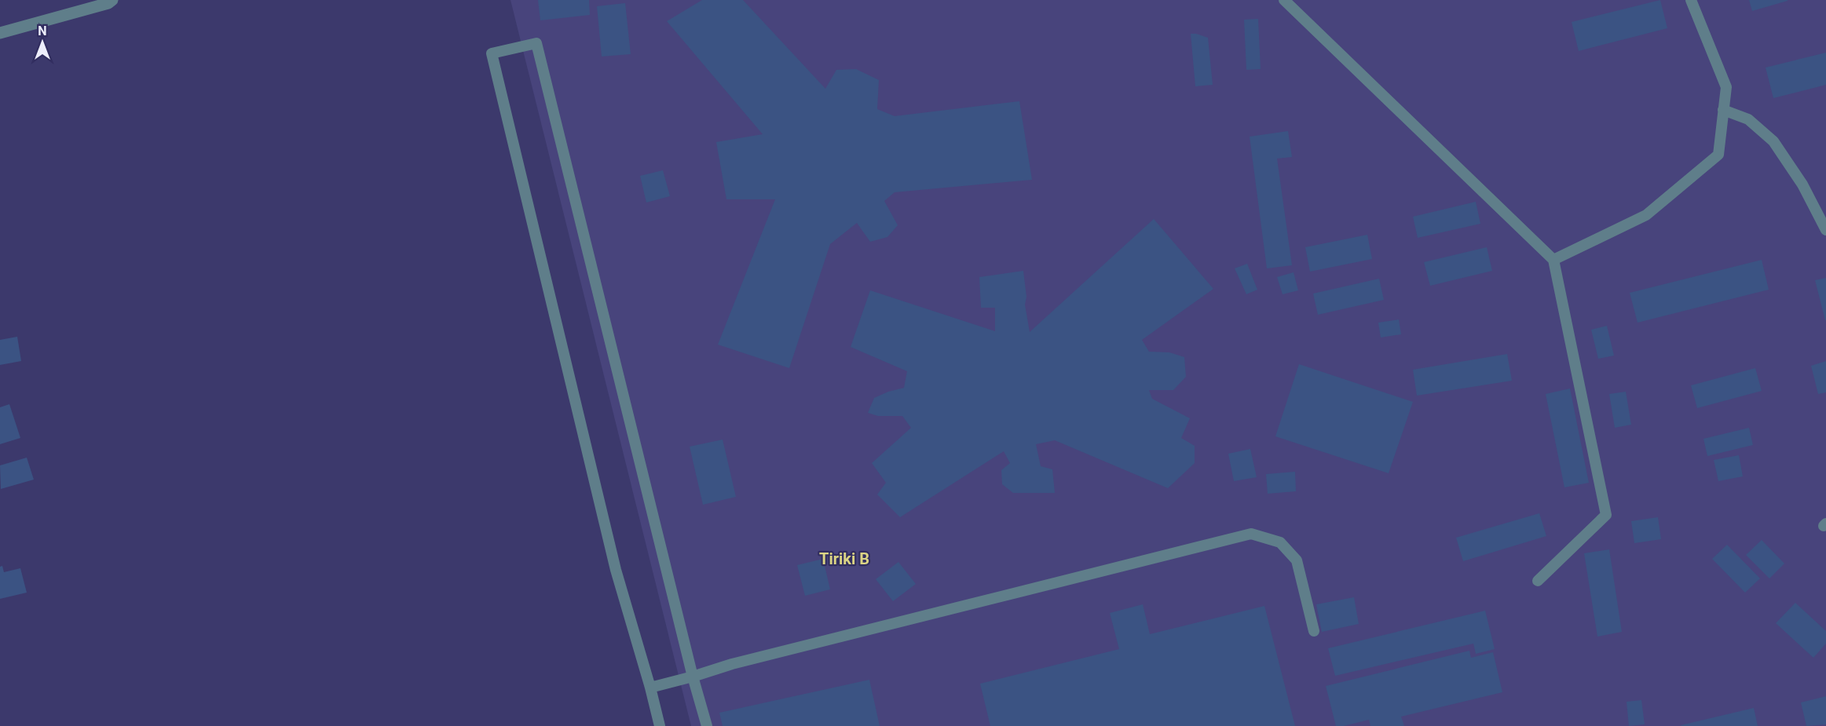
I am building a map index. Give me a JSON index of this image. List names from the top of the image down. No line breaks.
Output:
{"districts":["Tiriki B"],"north":"top"}
